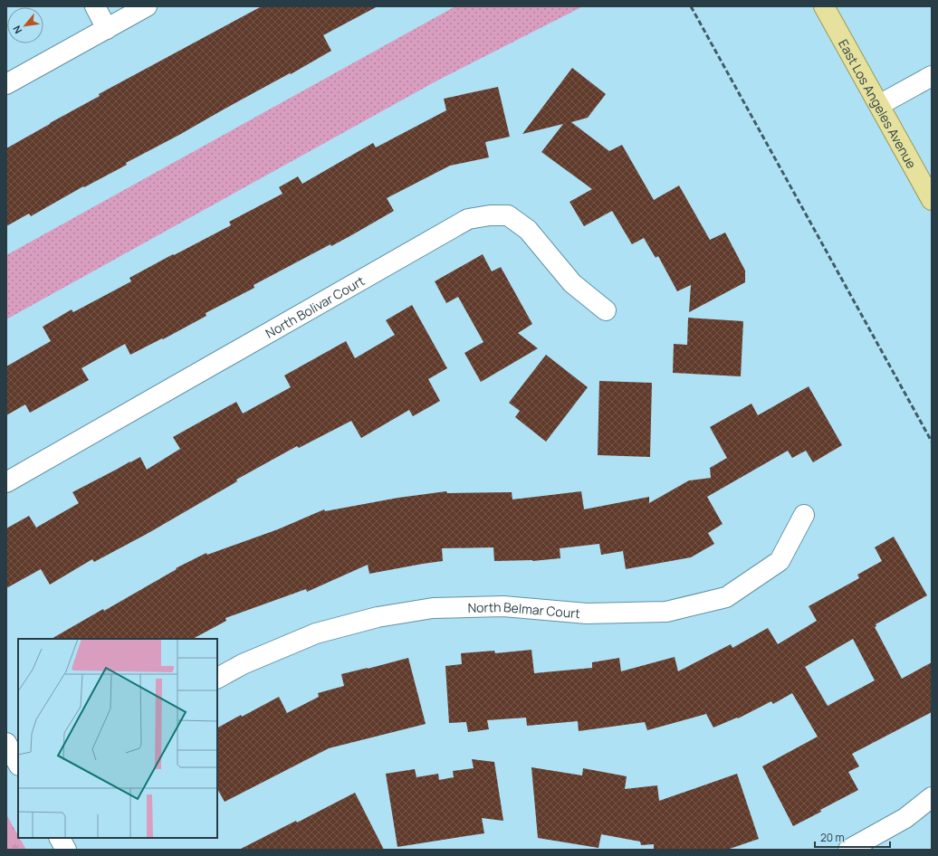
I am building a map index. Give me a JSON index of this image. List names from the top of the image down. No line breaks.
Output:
{"streets":{"main road":["East Los Angeles Avenue"],"street":["North Bolivar Court","North Belmar Court"]},"scale_bar":"20 m","north":"bottom left"}
